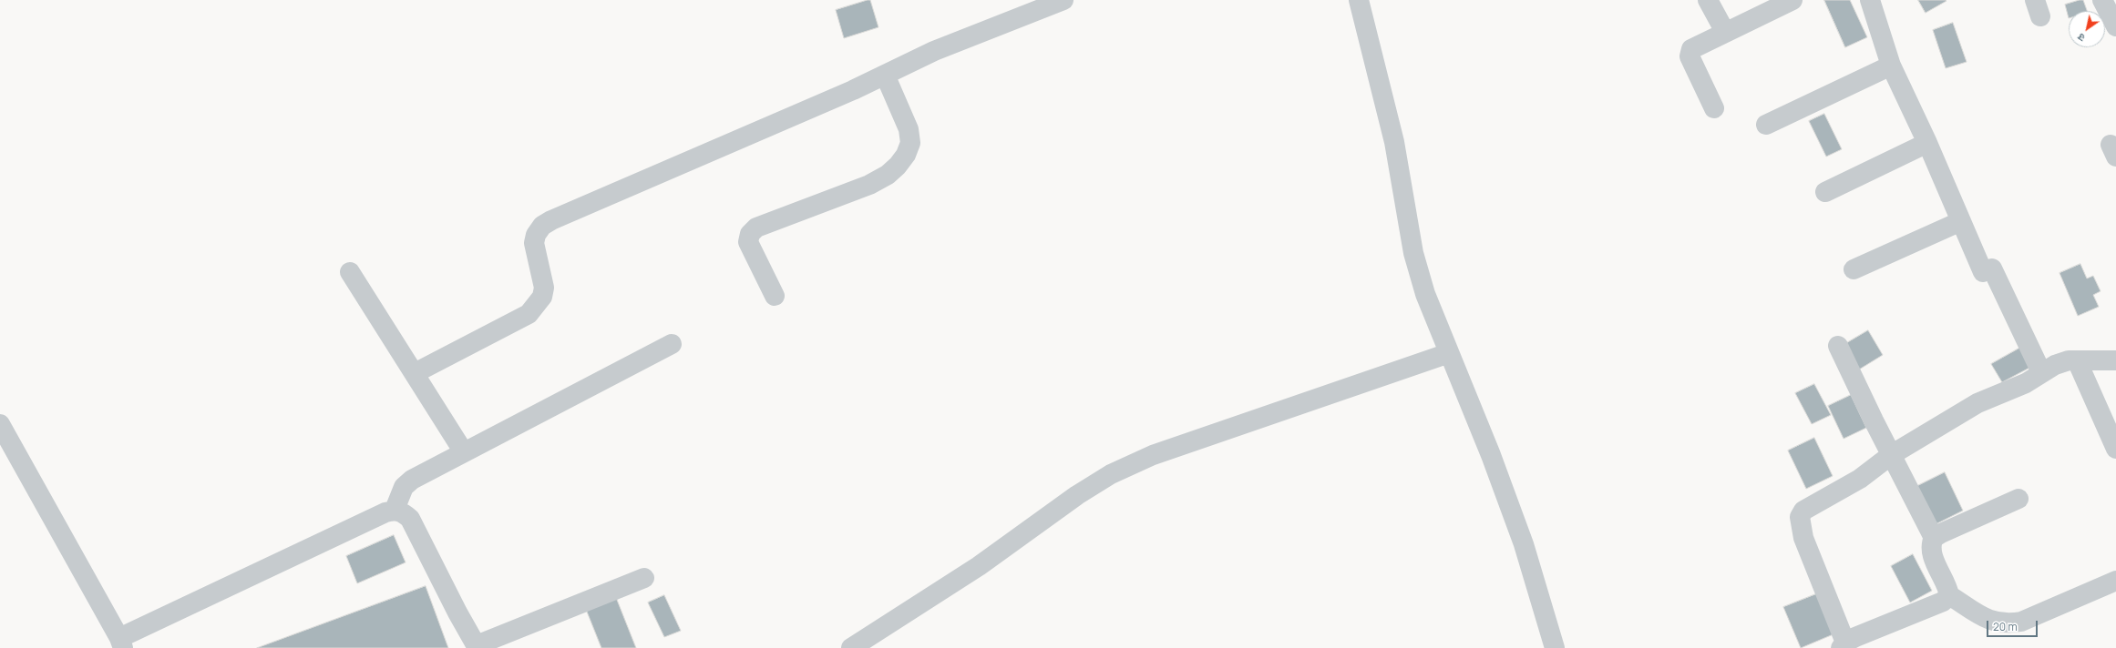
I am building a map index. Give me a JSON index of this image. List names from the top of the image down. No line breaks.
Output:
{"scale_bar":"20 m","north":"bottom left"}
